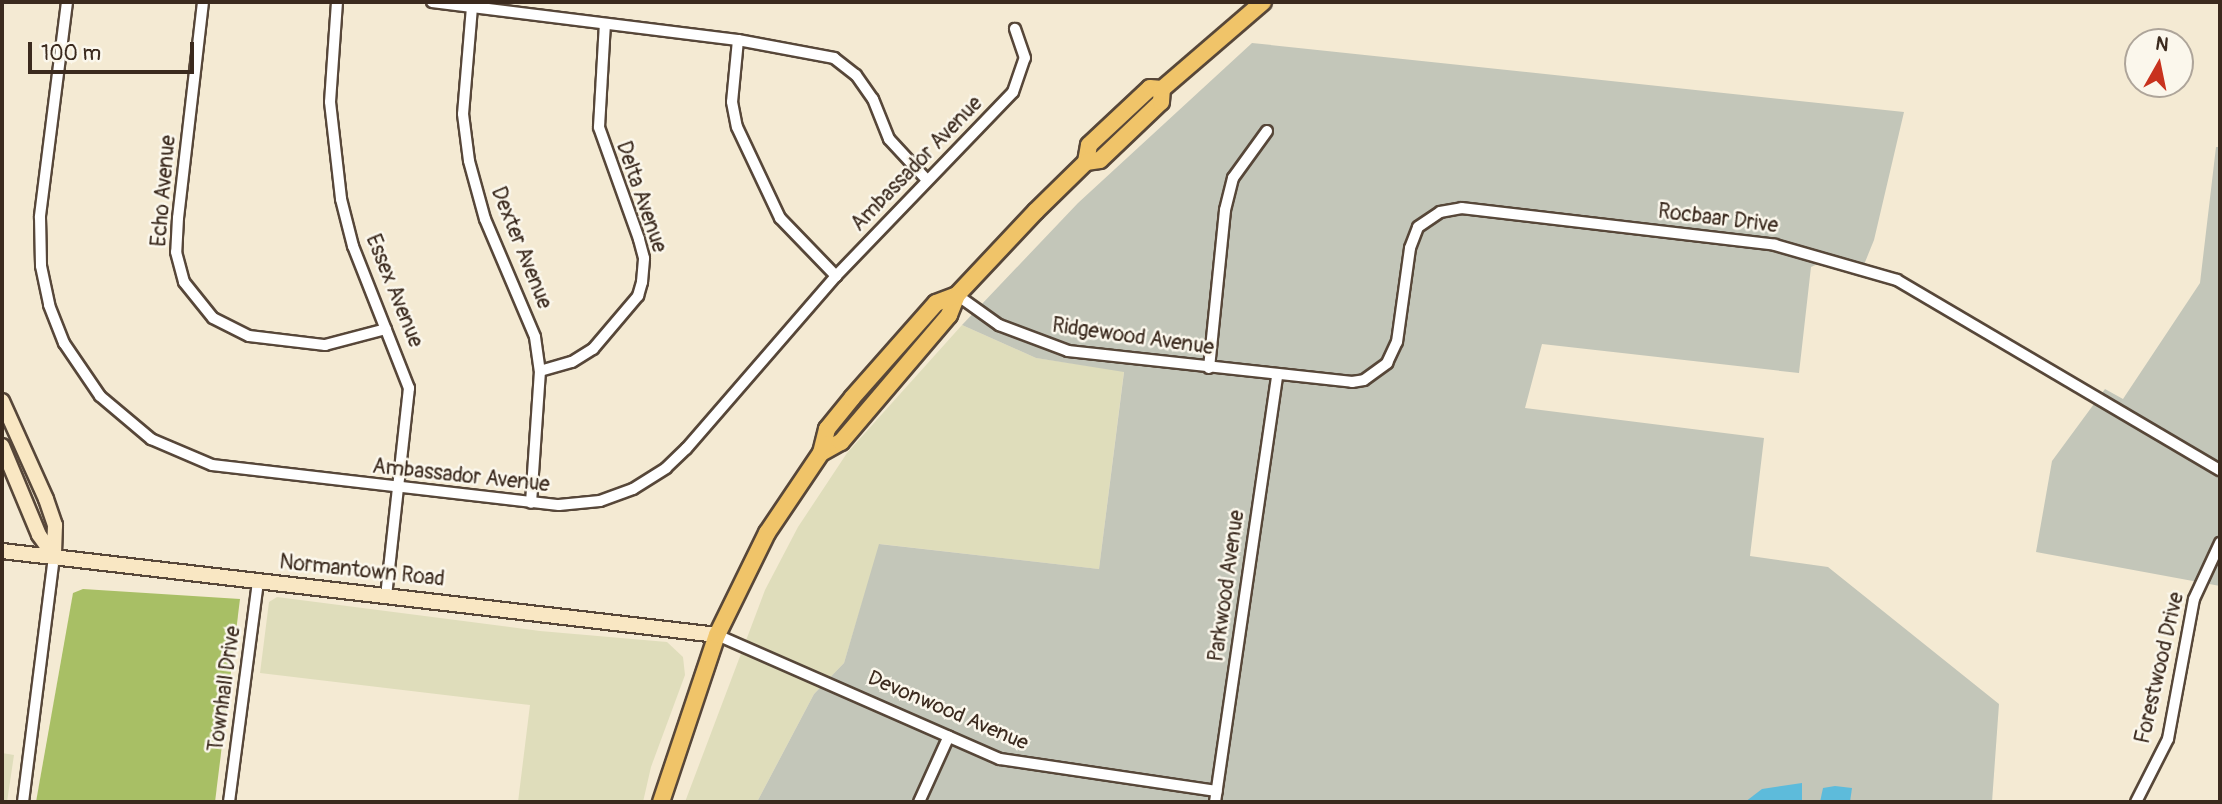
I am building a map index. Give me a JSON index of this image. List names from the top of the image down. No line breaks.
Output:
{"streets":{"main road":["Normantown Road"],"street":["Ambassador Avenue","Echo Avenue","Delta Avenue","Rocbaar Drive","Dexter Avenue","Essex Avenue","Ridgewood Avenue","Parkwood Avenue","Forestwood Drive","Townhall Drive","Devonwood Avenue"]},"crossings":[["Ambassador Avenue","Dexter Avenue"],["Ambassador Avenue","Essex Avenue"],["Echo Avenue","Essex Avenue"],["Delta Avenue","Dexter Avenue"],["Rocbaar Drive","Ridgewood Avenue"],["Rocbaar Drive","Parkwood Avenue"],["Essex Avenue","Normantown Road"],["Ridgewood Avenue","Parkwood Avenue"],["Normantown Road","Townhall Drive"],["Normantown Road","Devonwood Avenue"],["Parkwood Avenue","Devonwood Avenue"]],"scale_bar":"100 m","north":"top"}
